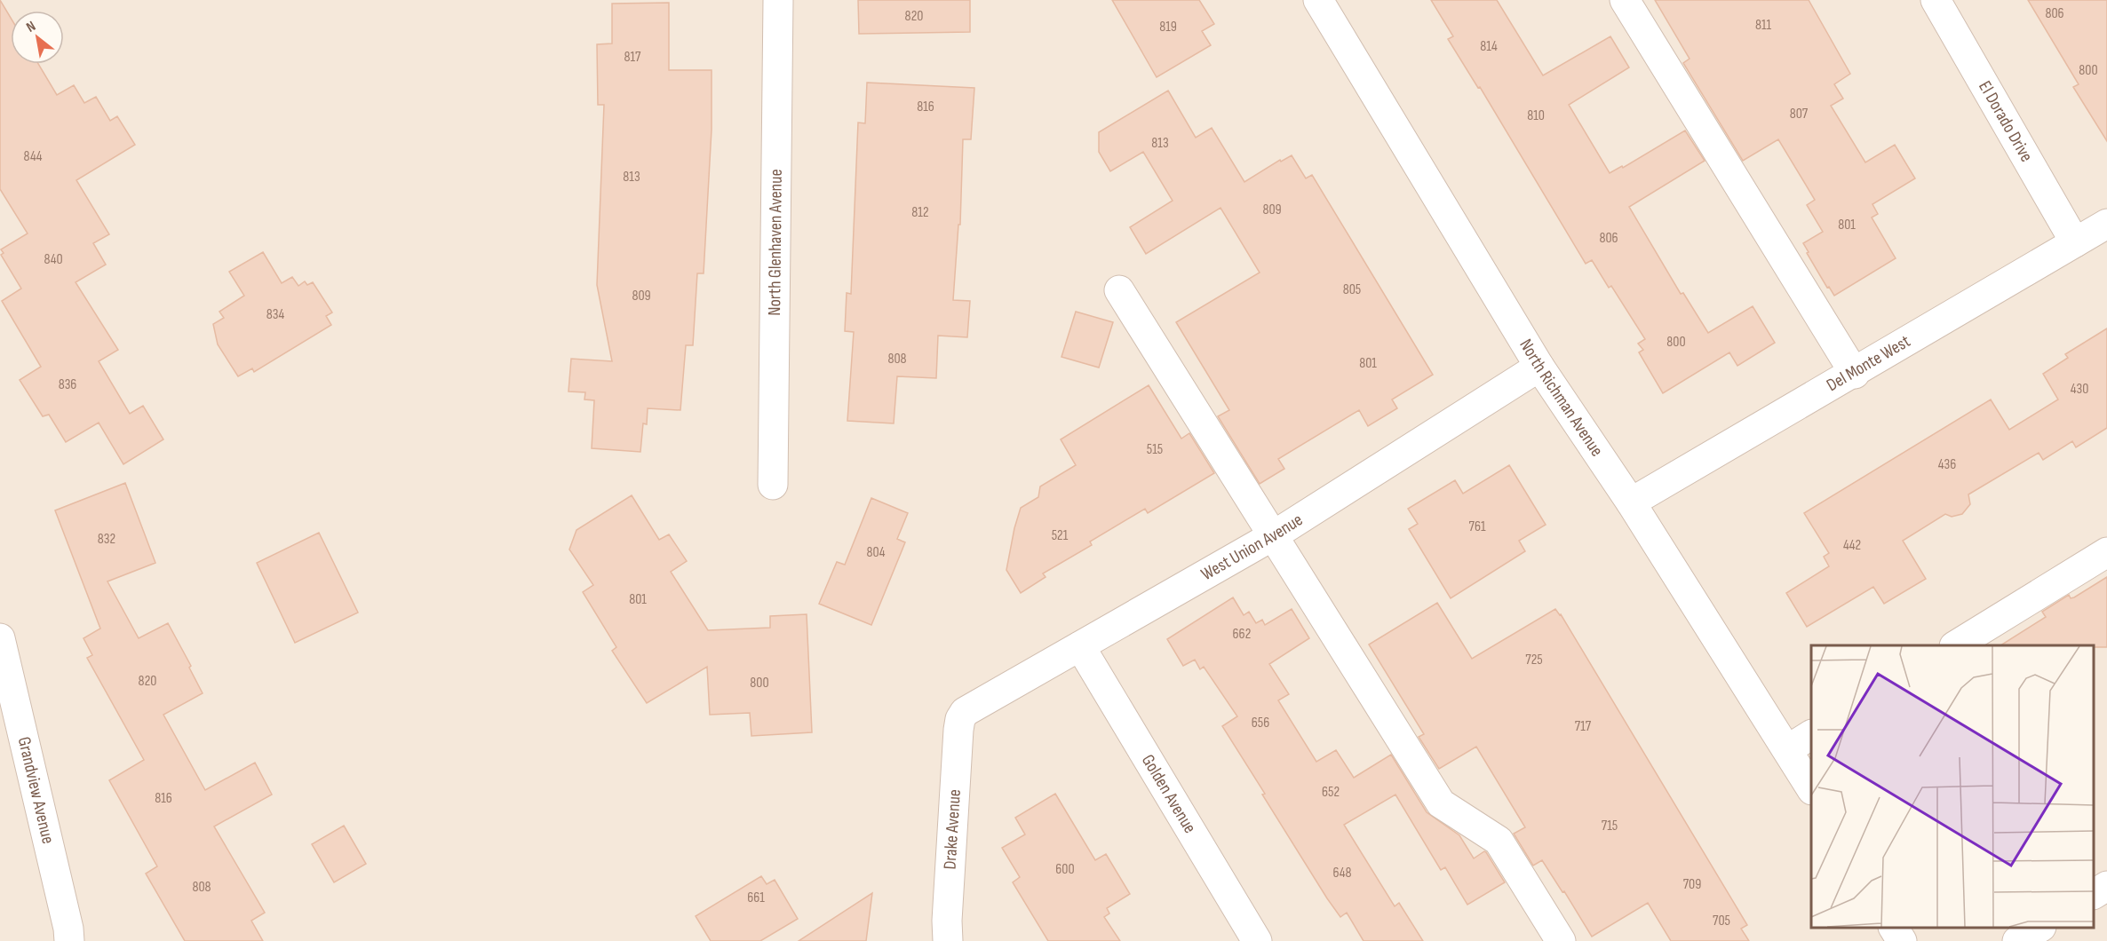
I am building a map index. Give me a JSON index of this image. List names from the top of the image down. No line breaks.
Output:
{"streets":{"street":["El Dorado Drive","North Glenhaven Avenue","Del Monte West","North Richman Avenue","West Union Avenue","Grandview Avenue","Golden Avenue","Drake Avenue"]},"crossings":[["El Dorado Drive","Del Monte West"],["Del Monte West","North Richman Avenue"],["North Richman Avenue","West Union Avenue"],["West Union Avenue","Golden Avenue"],["West Union Avenue","Drake Avenue"]],"house_numbers":["806","820","811","819","814","817","800","816","807","810","813","844","813","809","812","801","806","840","805","809","834","800","808","801","836","430","515","436","761","521","832","442","804","801","662","725","820","800","656","717","652","816","715","600","648","709","808","661","705"],"north":"top left"}
